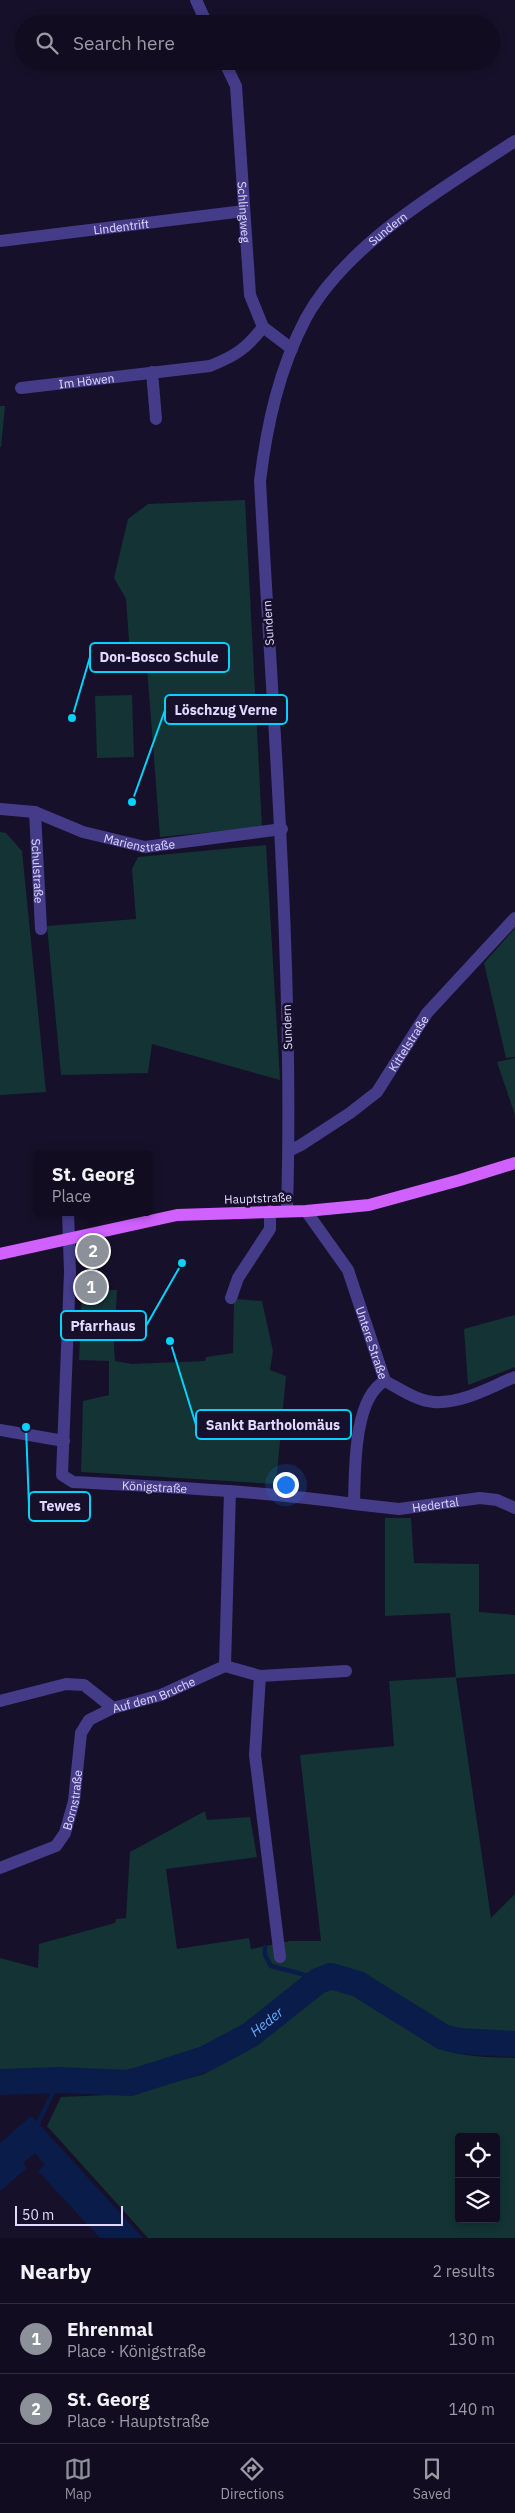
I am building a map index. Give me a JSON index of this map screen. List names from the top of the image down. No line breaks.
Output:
{"streets":{"main road":["Hauptstraße"],"street":["Schlingweg","Lindentrift","Sundern","Im Höwen","Marienstraße","Schulstraße","Kittelstraße","Untere Straße","Königstraße","Hedertal","Auf dem Bruche","Bornstraße"]},"crossings":[["Schlingweg","Lindentrift"],["Schlingweg","Im Höwen"],["Sundern","Marienstraße"],["Sundern","Kittelstraße"],["Sundern","Hauptstraße"],["Marienstraße","Schulstraße"],["Hauptstraße","Untere Straße"],["Hauptstraße","Königstraße"],["Königstraße","Hedertal"],["Auf dem Bruche","Bornstraße"]],"water":["Heder"],"places":["Don-Bosco Schule","Löschzug Verne","Pfarrhaus","Sankt Bartholomäus","Tewes"],"scale_bar":"50 m","page":{"search":"Search here","popup":["St. Georg","Place"],"pins":["2","1"],"scale":"50 m","heading":["Nearby","2 results"],"list":[{"mark":"1","name":"Ehrenmal","note":"Place · Königstraße","value":"130 m"},{"mark":"2","name":"St. Georg","note":"Place · Hauptstraße","value":"140 m"}],"nav":["Map","Directions","Saved"]}}
